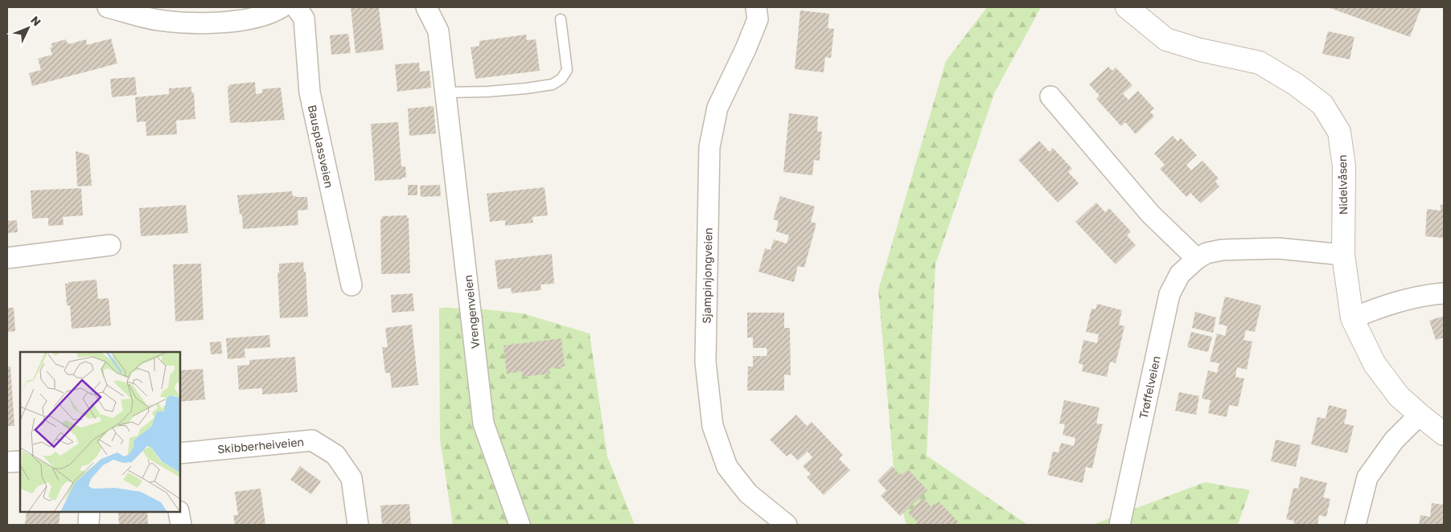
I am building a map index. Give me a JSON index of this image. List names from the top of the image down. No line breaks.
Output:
{"streets":{"street":["Bausplassveien","Nidelvåsen","Sjampinjongveien","Vrengenveien","Trøffelveien","Skibberheiveien"]},"crossings":[["Nidelvåsen","Trøffelveien"]],"north":"top right"}
